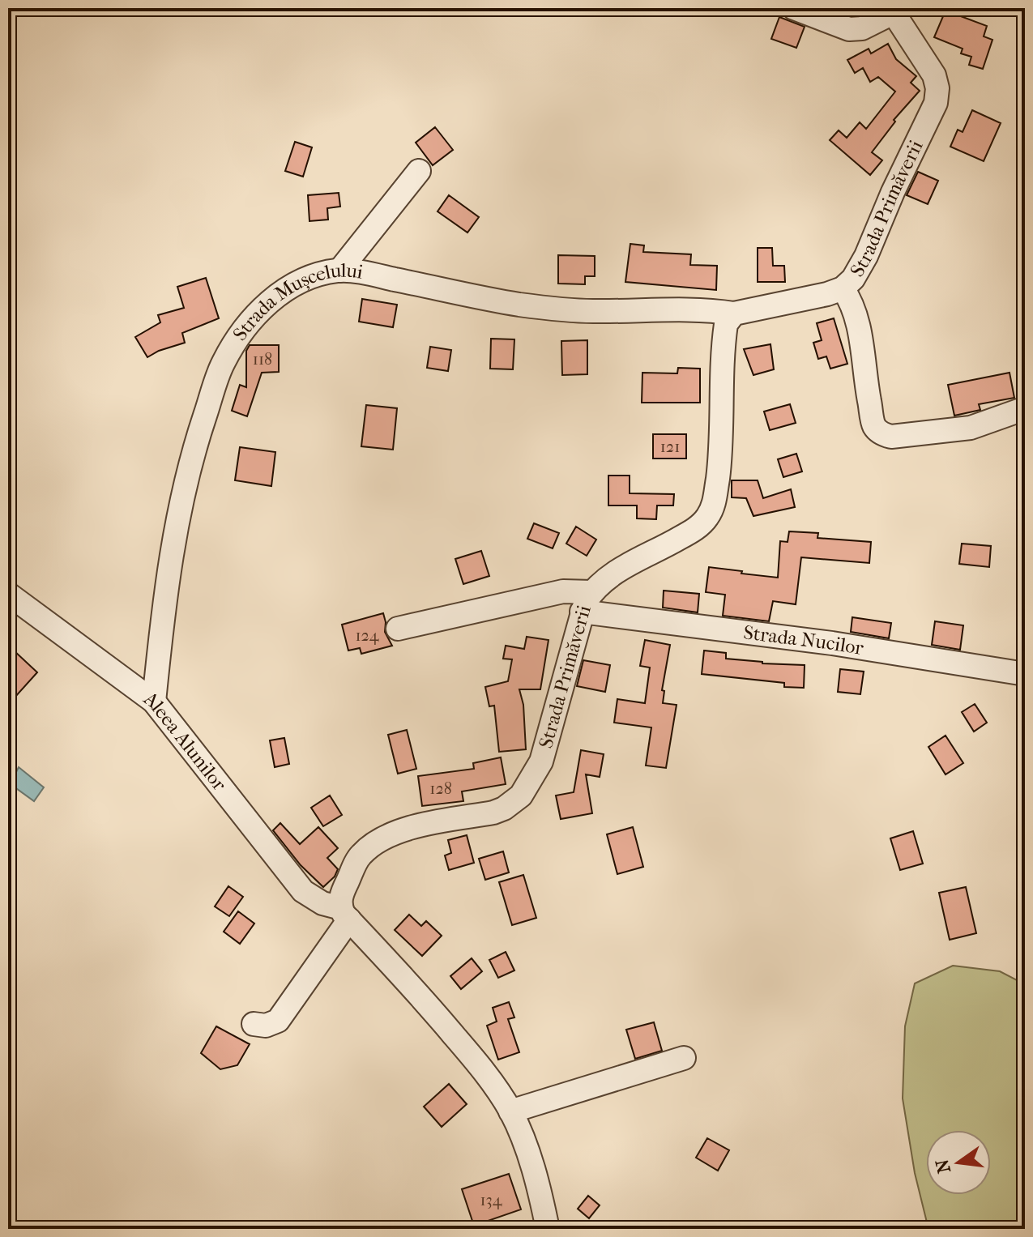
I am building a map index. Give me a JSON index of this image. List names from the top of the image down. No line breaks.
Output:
{"streets":{"street":["Strada Primăverii","Strada Mușcelului","Strada Nucilor","Aleea Alunilor"]},"crossings":[["Strada Primăverii","Strada Mușcelului"],["Strada Primăverii","Strada Nucilor"],["Strada Primăverii","Aleea Alunilor"],["Strada Mușcelului","Aleea Alunilor"]],"house_numbers":["118","121","124","128","134"],"north":"left"}
